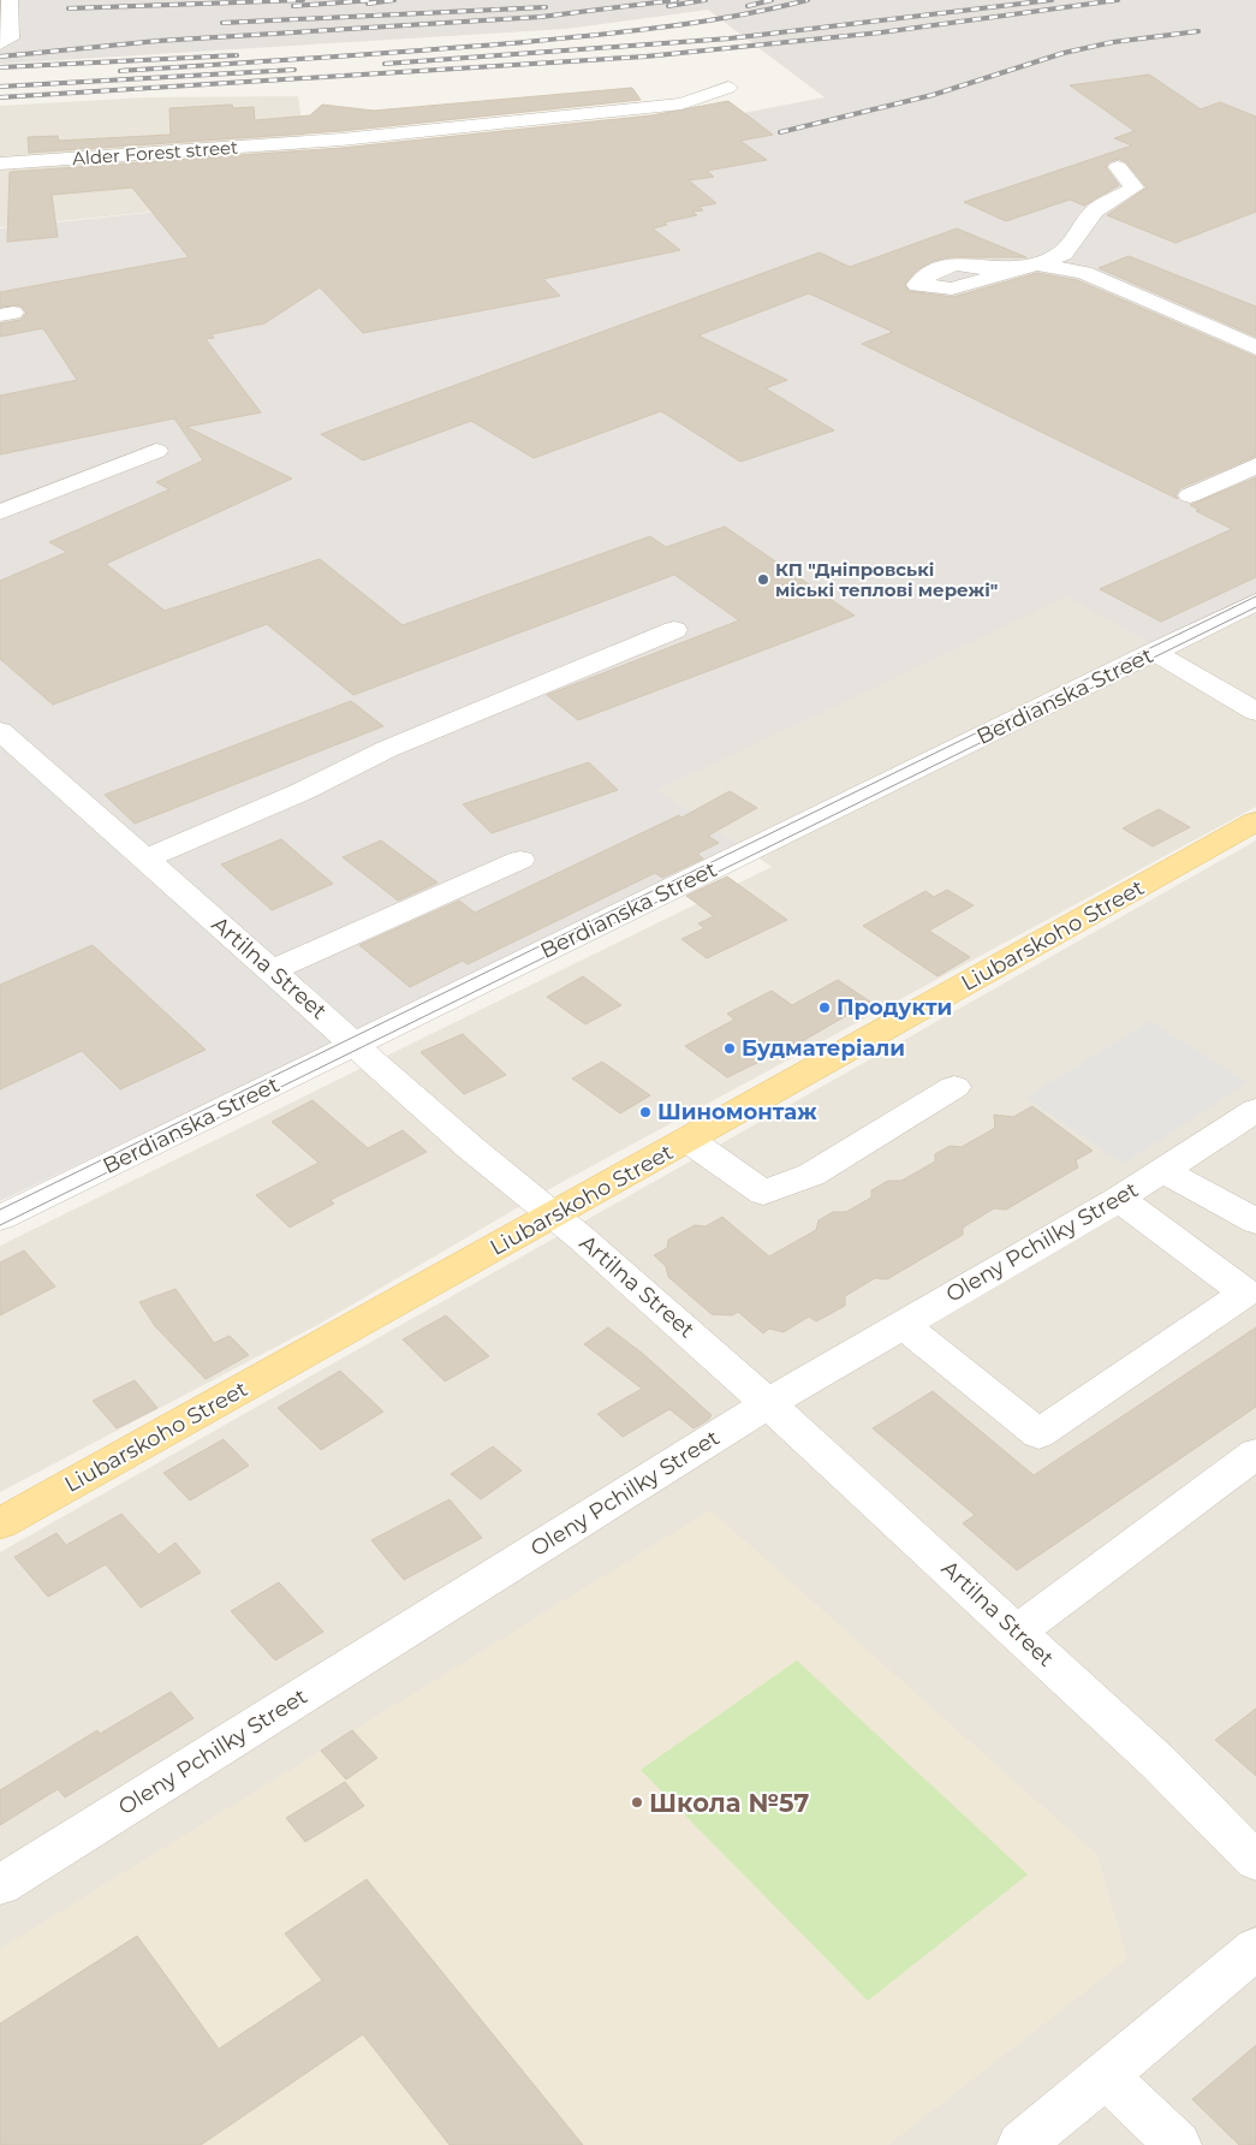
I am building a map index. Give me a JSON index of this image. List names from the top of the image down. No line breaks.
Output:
{"streets":{"main road":["Liubarskoho Street"],"street":["Alder Forest street","Berdianska Street","Artilna Street","Oleny Pchilky Street"]},"crossings":[["Berdianska Street","Artilna Street"],["Liubarskoho Street","Artilna Street"],["Artilna Street","Oleny Pchilky Street"]],"places":["КП \"Дніпровські міські теплові мережі\"","Продукти","Будматеріали","Шиномонтаж","Школа №57"]}
